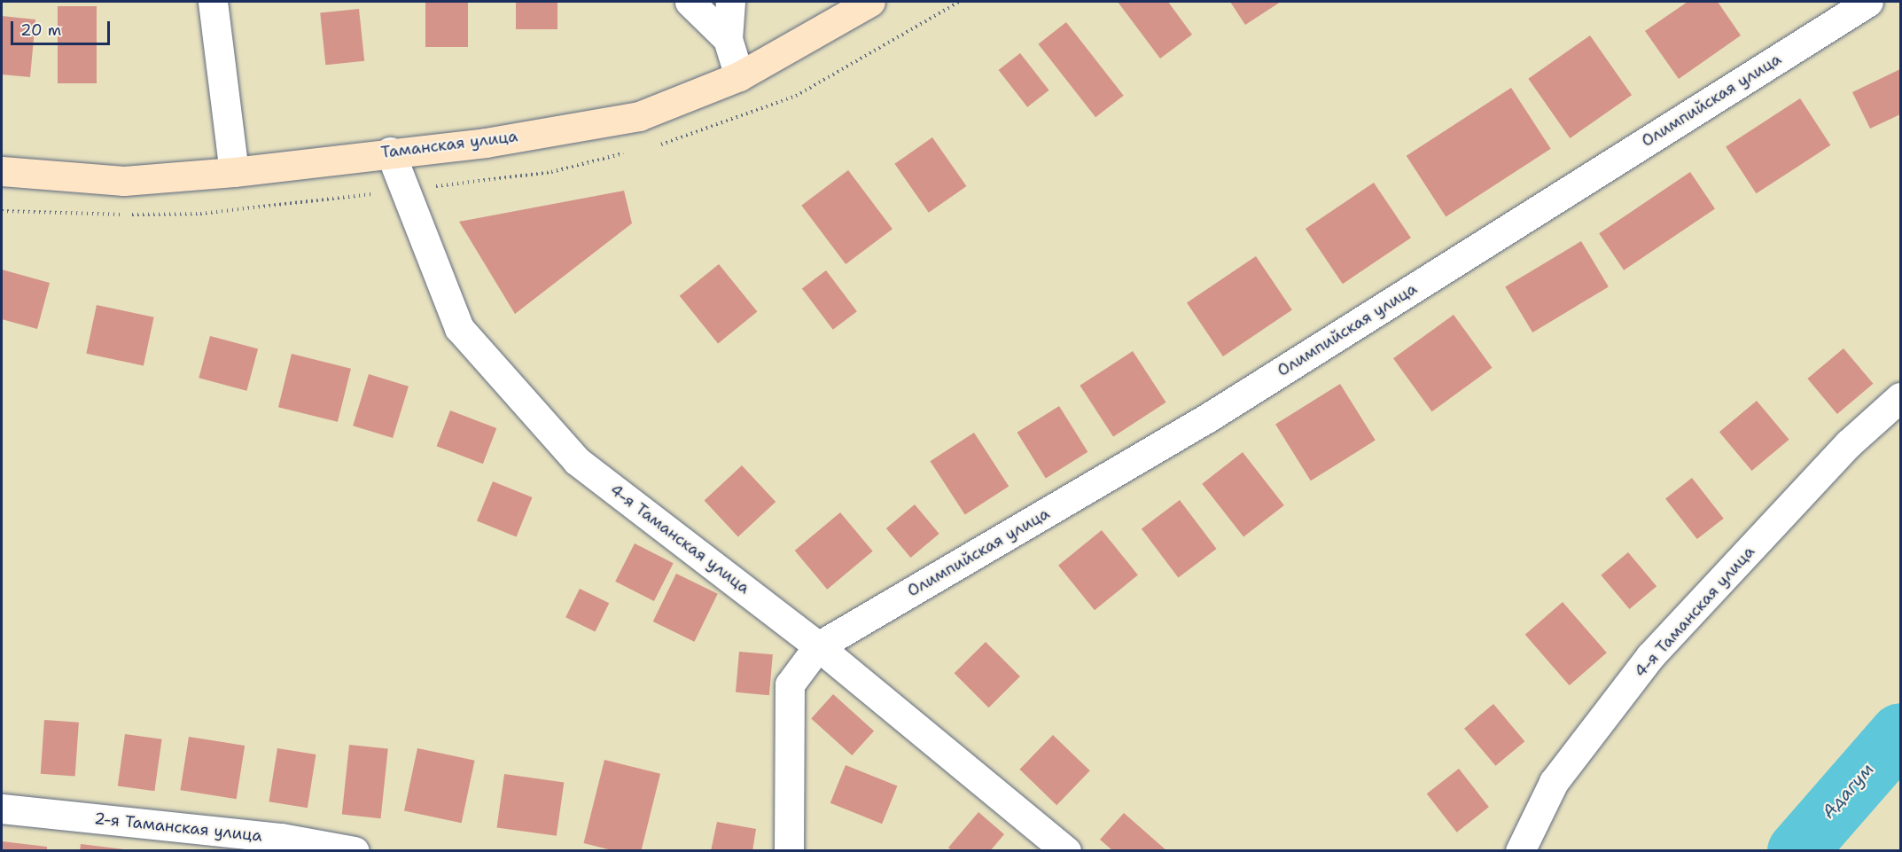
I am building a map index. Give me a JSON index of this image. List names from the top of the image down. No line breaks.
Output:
{"streets":{"main road":["Таманская улица"],"street":["Олимпийская улица","4-я Таманская улица","2-я Таманская улица"]},"crossings":[["Олимпийская улица","4-я Таманская улица"],["Таманская улица","4-я Таманская улица"]],"water":["Адагум"],"scale_bar":"20 m"}
